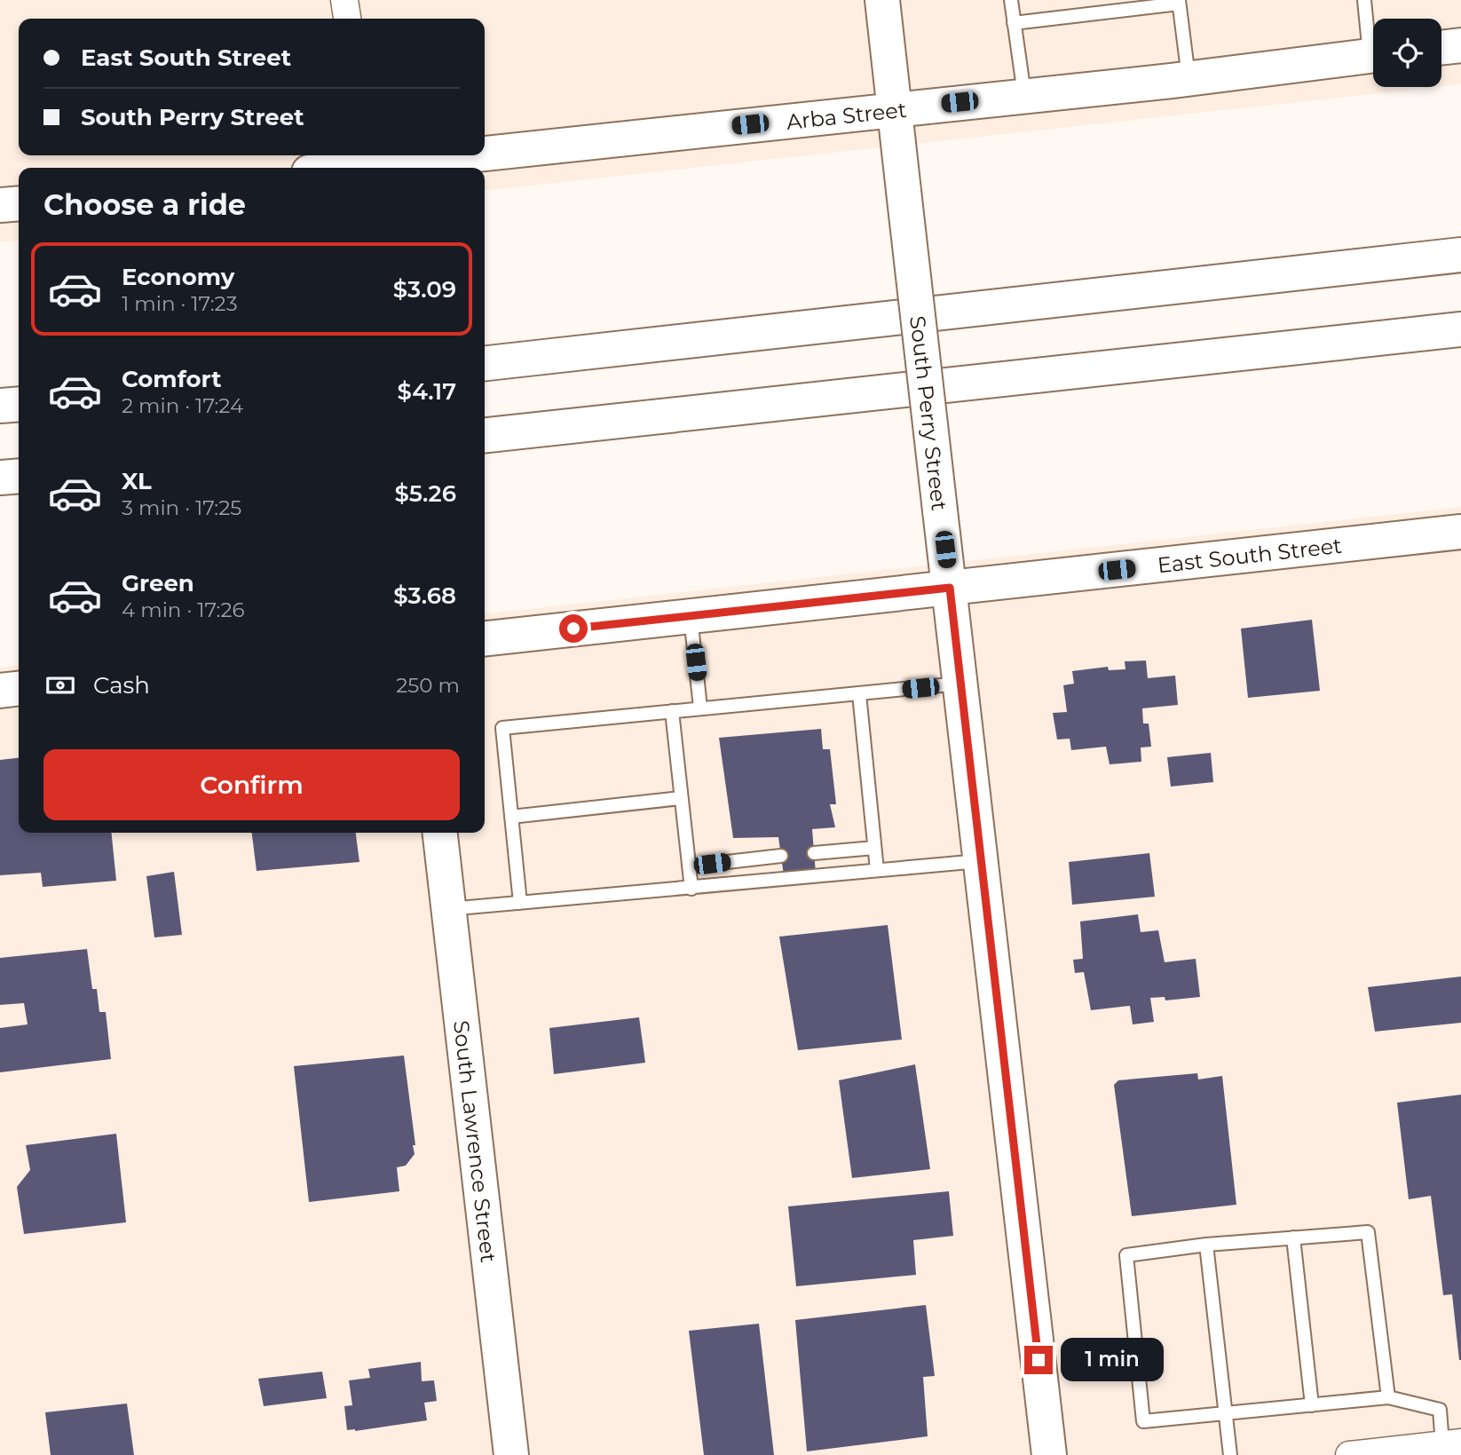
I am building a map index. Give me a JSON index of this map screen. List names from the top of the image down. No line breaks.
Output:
{"streets":{"main road":["Arba Street","South Perry Street","East South Street","South Lawrence Street"]},"crossings":[["Arba Street","South Perry Street"],["South Perry Street","East South Street"]],"page":{"banner":["East South Street","South Perry Street"],"heading":"Choose a ride","list":[{"name":"Economy","note":"1 min · 17:23","value":"$3.09"},{"name":"Comfort","note":"2 min · 17:24","value":"$4.17"},{"name":"XL","note":"3 min · 17:25","value":"$5.26"},{"name":"Green","note":"4 min · 17:26","value":"$3.68"}],"pay":["Cash","250 m"],"buttons":"Confirm","bubble":"1 min"}}
